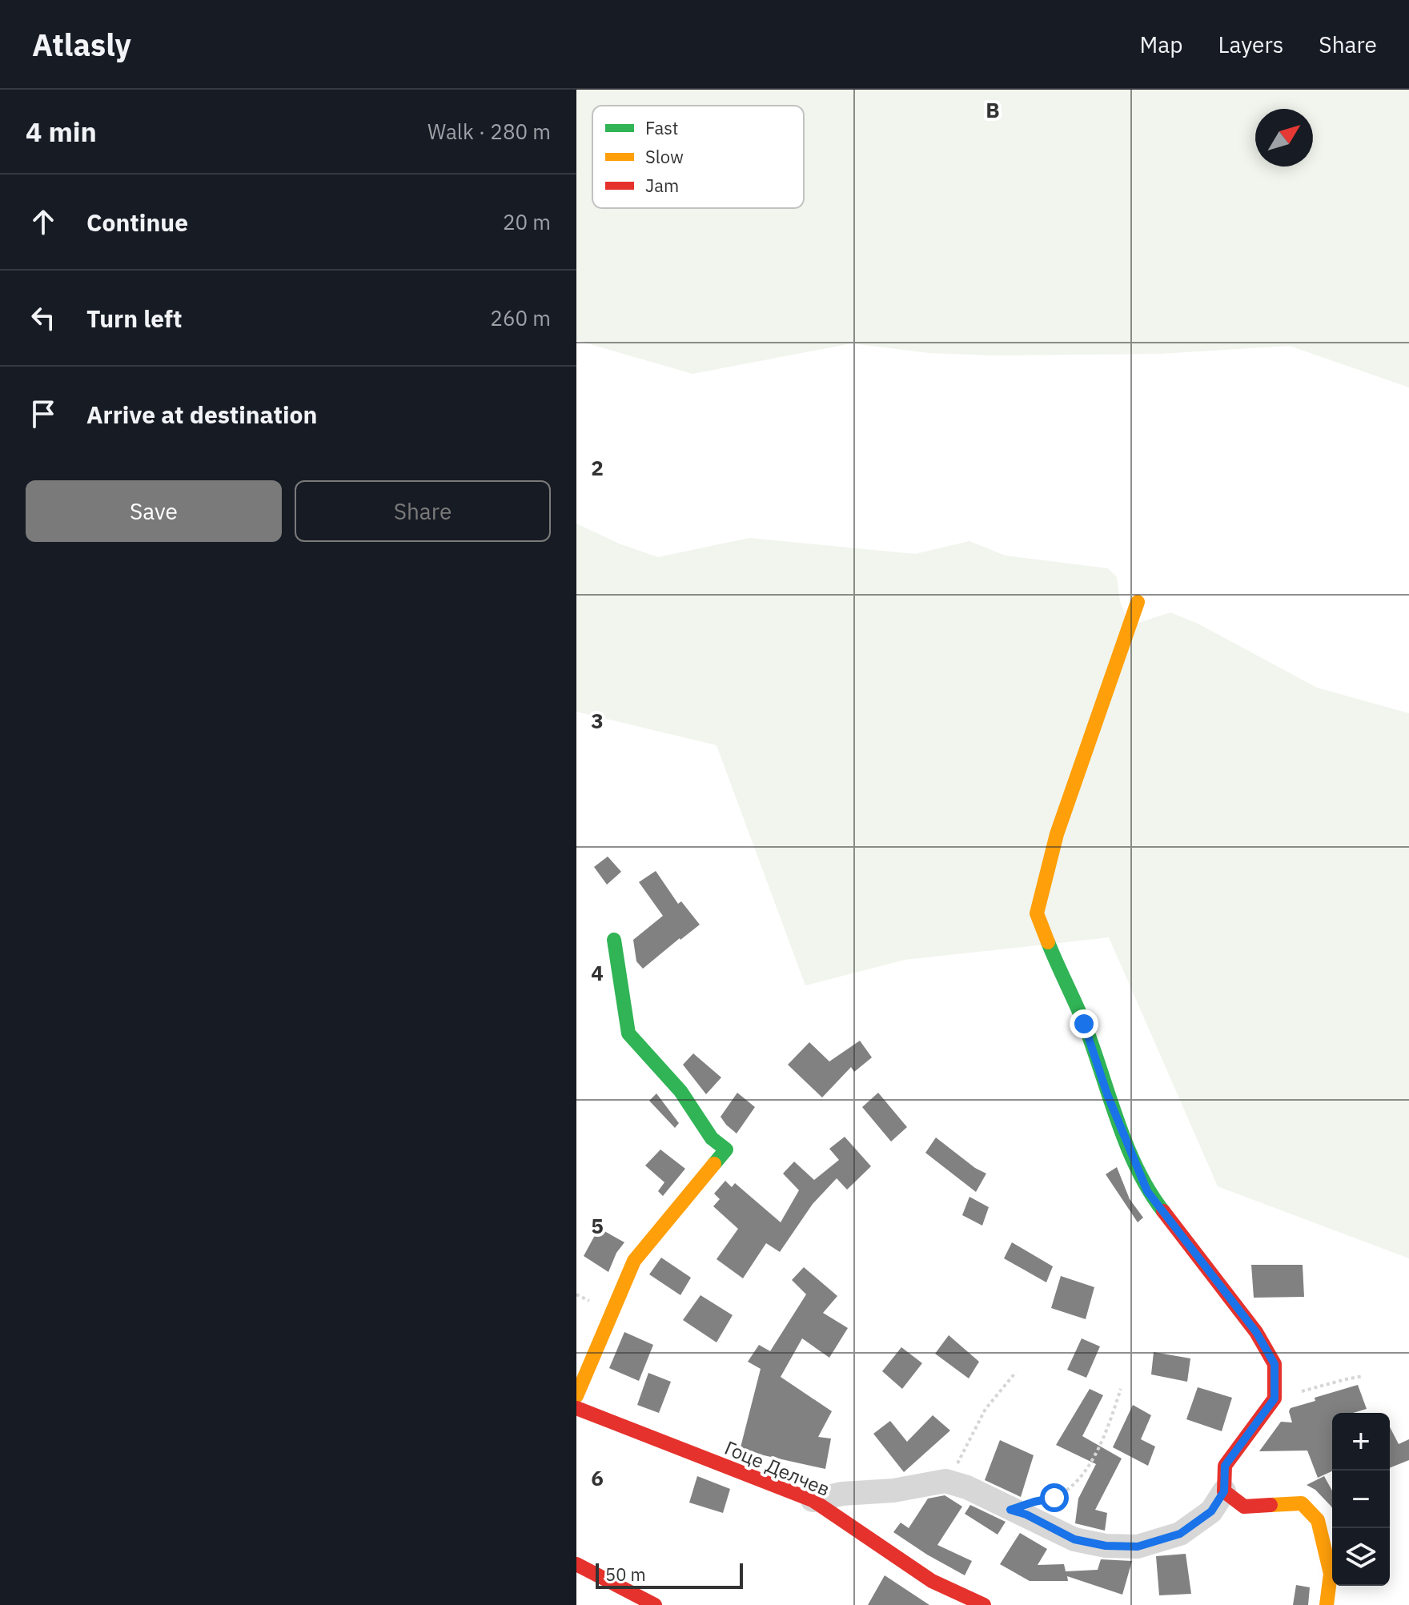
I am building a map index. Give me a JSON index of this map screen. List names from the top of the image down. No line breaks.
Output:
{"streets":{"street":["Гоце Делчев"]},"legend":["Fast","Slow","Jam"],"scale_bar":"50 m","north":"top right","page":{"header":"Atlasly","nav":["Map","Layers","Share"],"heading":["4 min","Walk · 280 m"],"list":[["Continue","20 m"],["Turn left","260 m"],"Arrive at destination"],"buttons":["Save","Share"],"map_buttons":["+","−"],"scale":"50 m"},"grid":{"columns":["B"],"rows":["2","3","4","5","6"]}}
